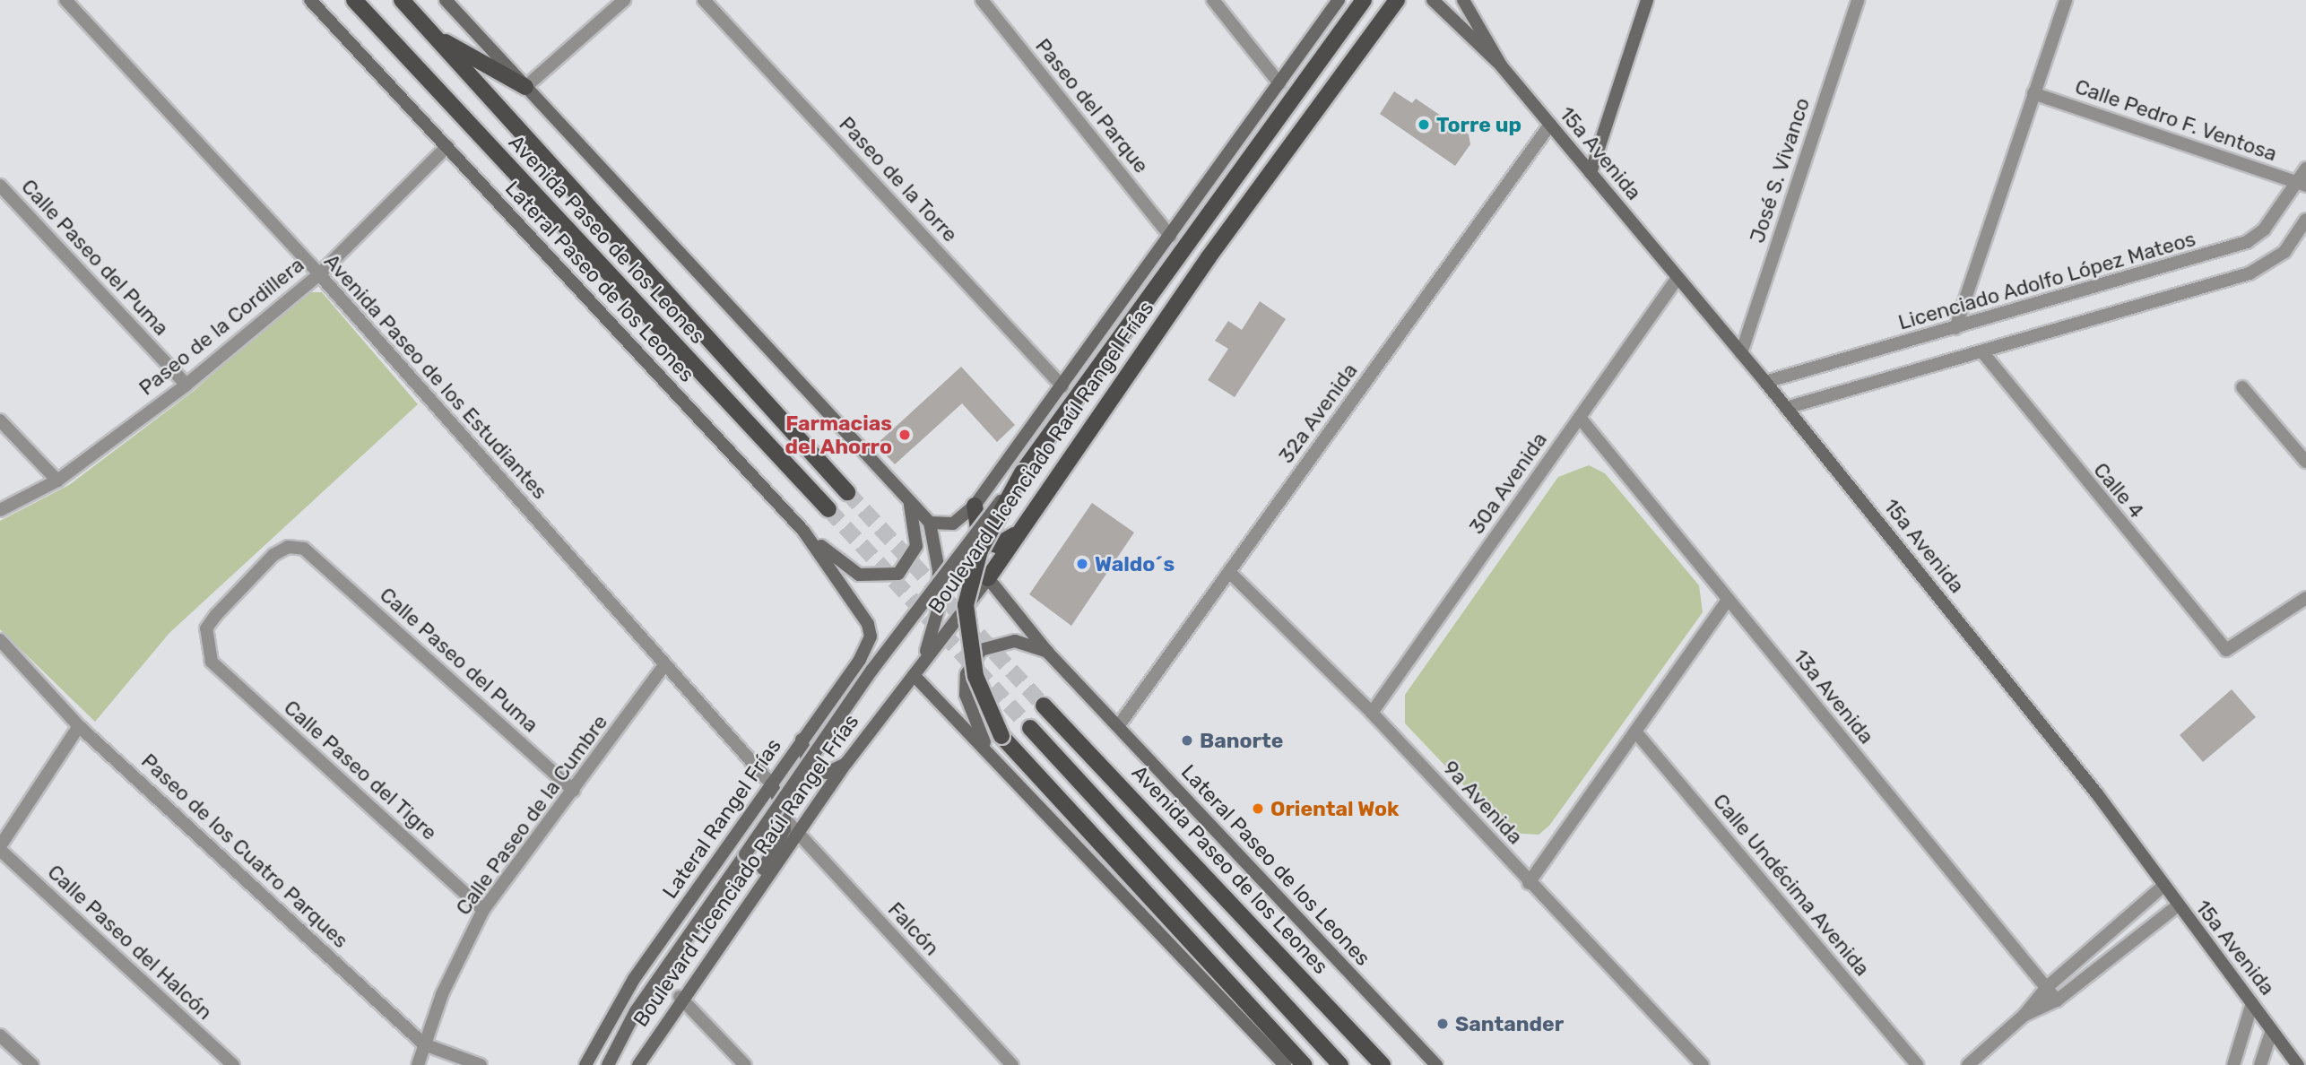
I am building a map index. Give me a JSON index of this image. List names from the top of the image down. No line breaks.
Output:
{"streets":{"main road":["Avenida Paseo de los Leones","Boulevard Licenciado Raúl Rangel Frías"],"street":["Paseo del Parque","Calle Pedro F. Ventosa","15a Avenida","José S. Vivanco","Paseo de la Torre","Calle Paseo del Puma","Licenciado Adolfo López Mateos","Lateral Paseo de los Leones","Paseo de la Cordillera","Avenida Paseo de los Estudiantes","32a Avenida","30a Avenida","Calle 4","13a Avenida","Calle Paseo del Tigre","9a Avenida","Calle Paseo de la Cumbre","Lateral Rangel Frías","Paseo de los Cuatro Parques","Calle Undécima Avenida","Falcón","Calle Paseo del Halcón"]},"crossings":[["Calle Pedro F. Ventosa","Licenciado Adolfo López Mateos"],["15a Avenida","José S. Vivanco"],["15a Avenida","Licenciado Adolfo López Mateos"],["15a Avenida","32a Avenida"],["15a Avenida","30a Avenida"],["Calle Paseo del Puma","Paseo de la Cordillera"],["Calle Paseo del Puma","Calle Paseo del Tigre"],["Calle Paseo del Puma","Calle Paseo de la Cumbre"],["Lateral Paseo de los Leones","Paseo de la Cordillera"],["Lateral Paseo de los Leones","32a Avenida"],["Lateral Paseo de los Leones","Boulevard Licenciado Raúl Rangel Frías"],["Lateral Paseo de los Leones","Lateral Rangel Frías"],["Paseo de la Cordillera","Avenida Paseo de los Estudiantes"],["Avenida Paseo de los Estudiantes","Calle Paseo de la Cumbre"],["Avenida Paseo de los Estudiantes","Lateral Rangel Frías"],["32a Avenida","9a Avenida"],["Boulevard Licenciado Raúl Rangel Frías","Falcón"],["30a Avenida","13a Avenida"],["30a Avenida","9a Avenida"],["Calle Paseo del Tigre","Calle Paseo de la Cumbre"],["Calle Paseo de la Cumbre","Paseo de los Cuatro Parques"]],"places":["Torre up","Farmacias del Ahorro","Waldo´s","Banorte","Oriental Wok","Santander"]}
